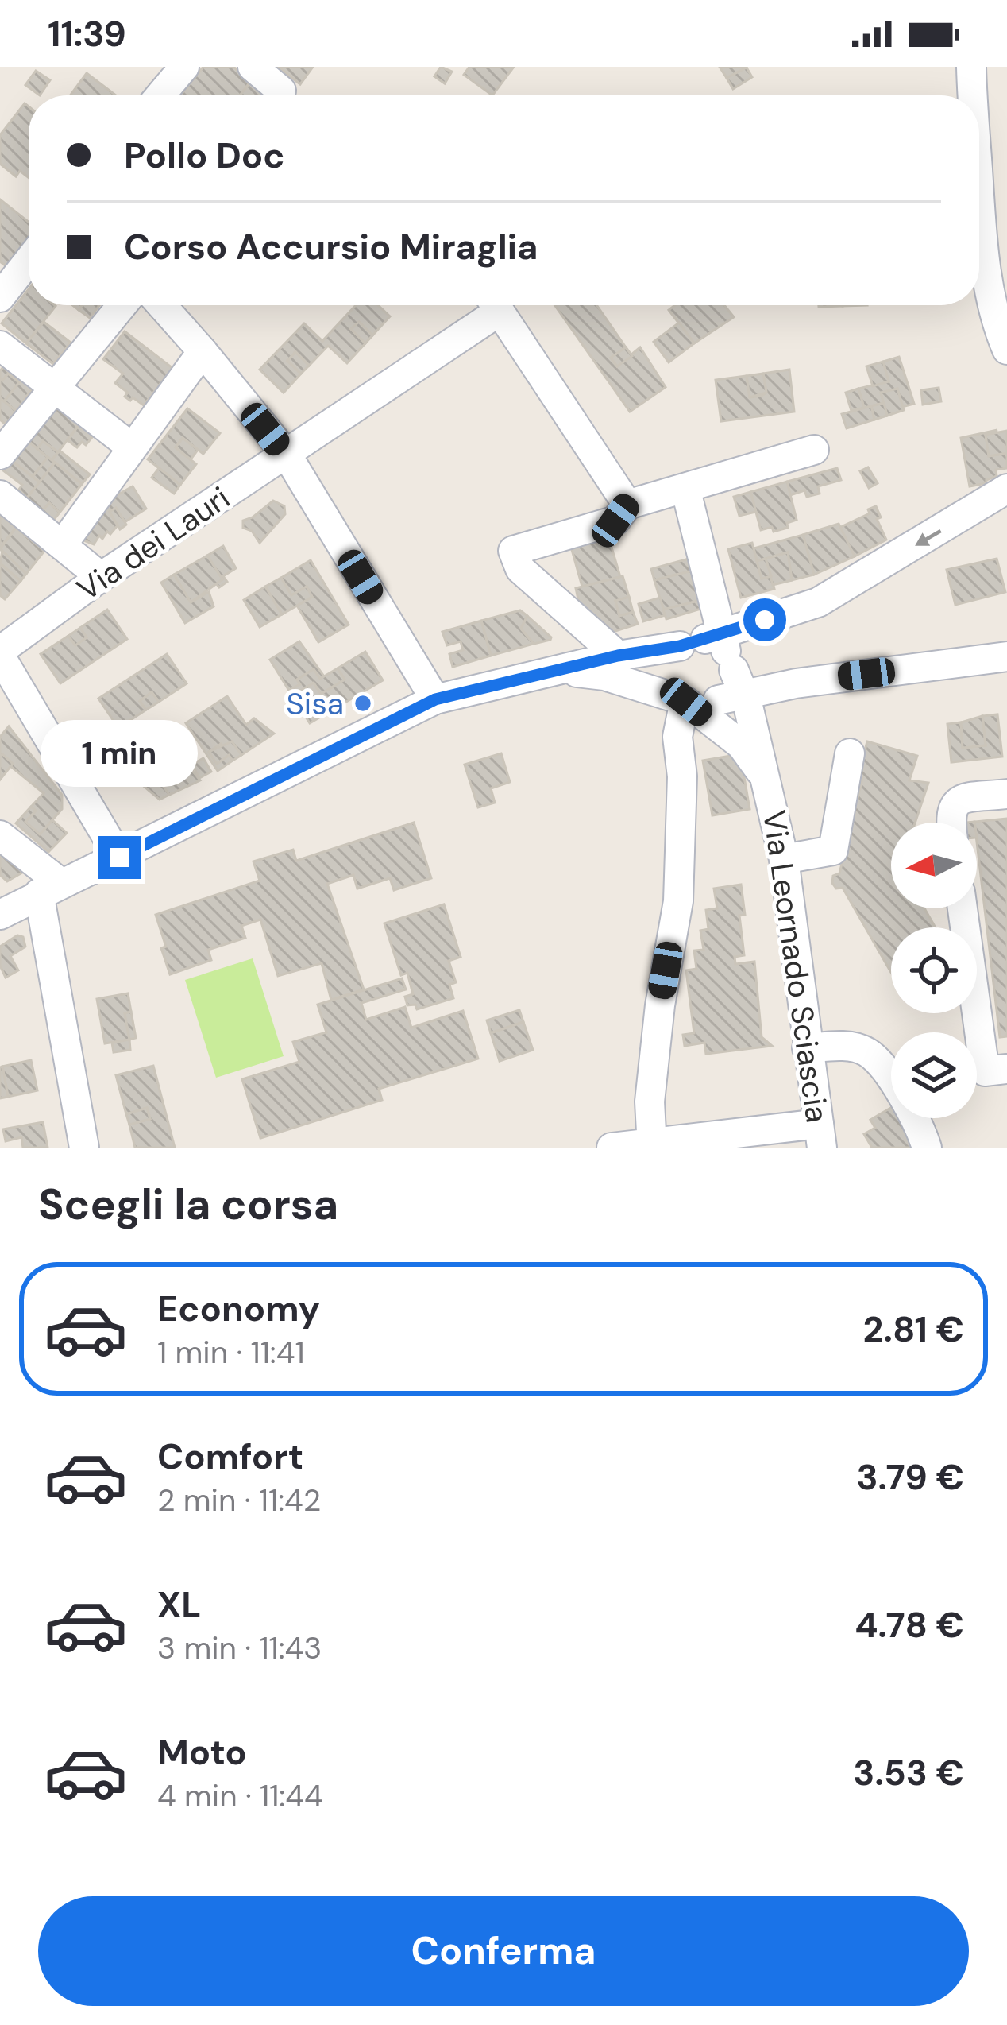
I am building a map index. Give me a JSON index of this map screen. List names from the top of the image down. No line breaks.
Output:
{"streets":{"street":["Via dei Lauri","Via Leornado Sciascia"]},"places":["Sisa"],"north":"left","page":{"status":"11:39","banner":["Pollo Doc","Corso Accursio Miraglia"],"bubble":"1 min","heading":"Scegli la corsa","list":[{"name":"Economy","note":"1 min · 11:41","value":"2.81 €"},{"name":"Comfort","note":"2 min · 11:42","value":"3.79 €"},{"name":"XL","note":"3 min · 11:43","value":"4.78 €"},{"name":"Moto","note":"4 min · 11:44","value":"3.53 €"}],"buttons":"Conferma"}}
